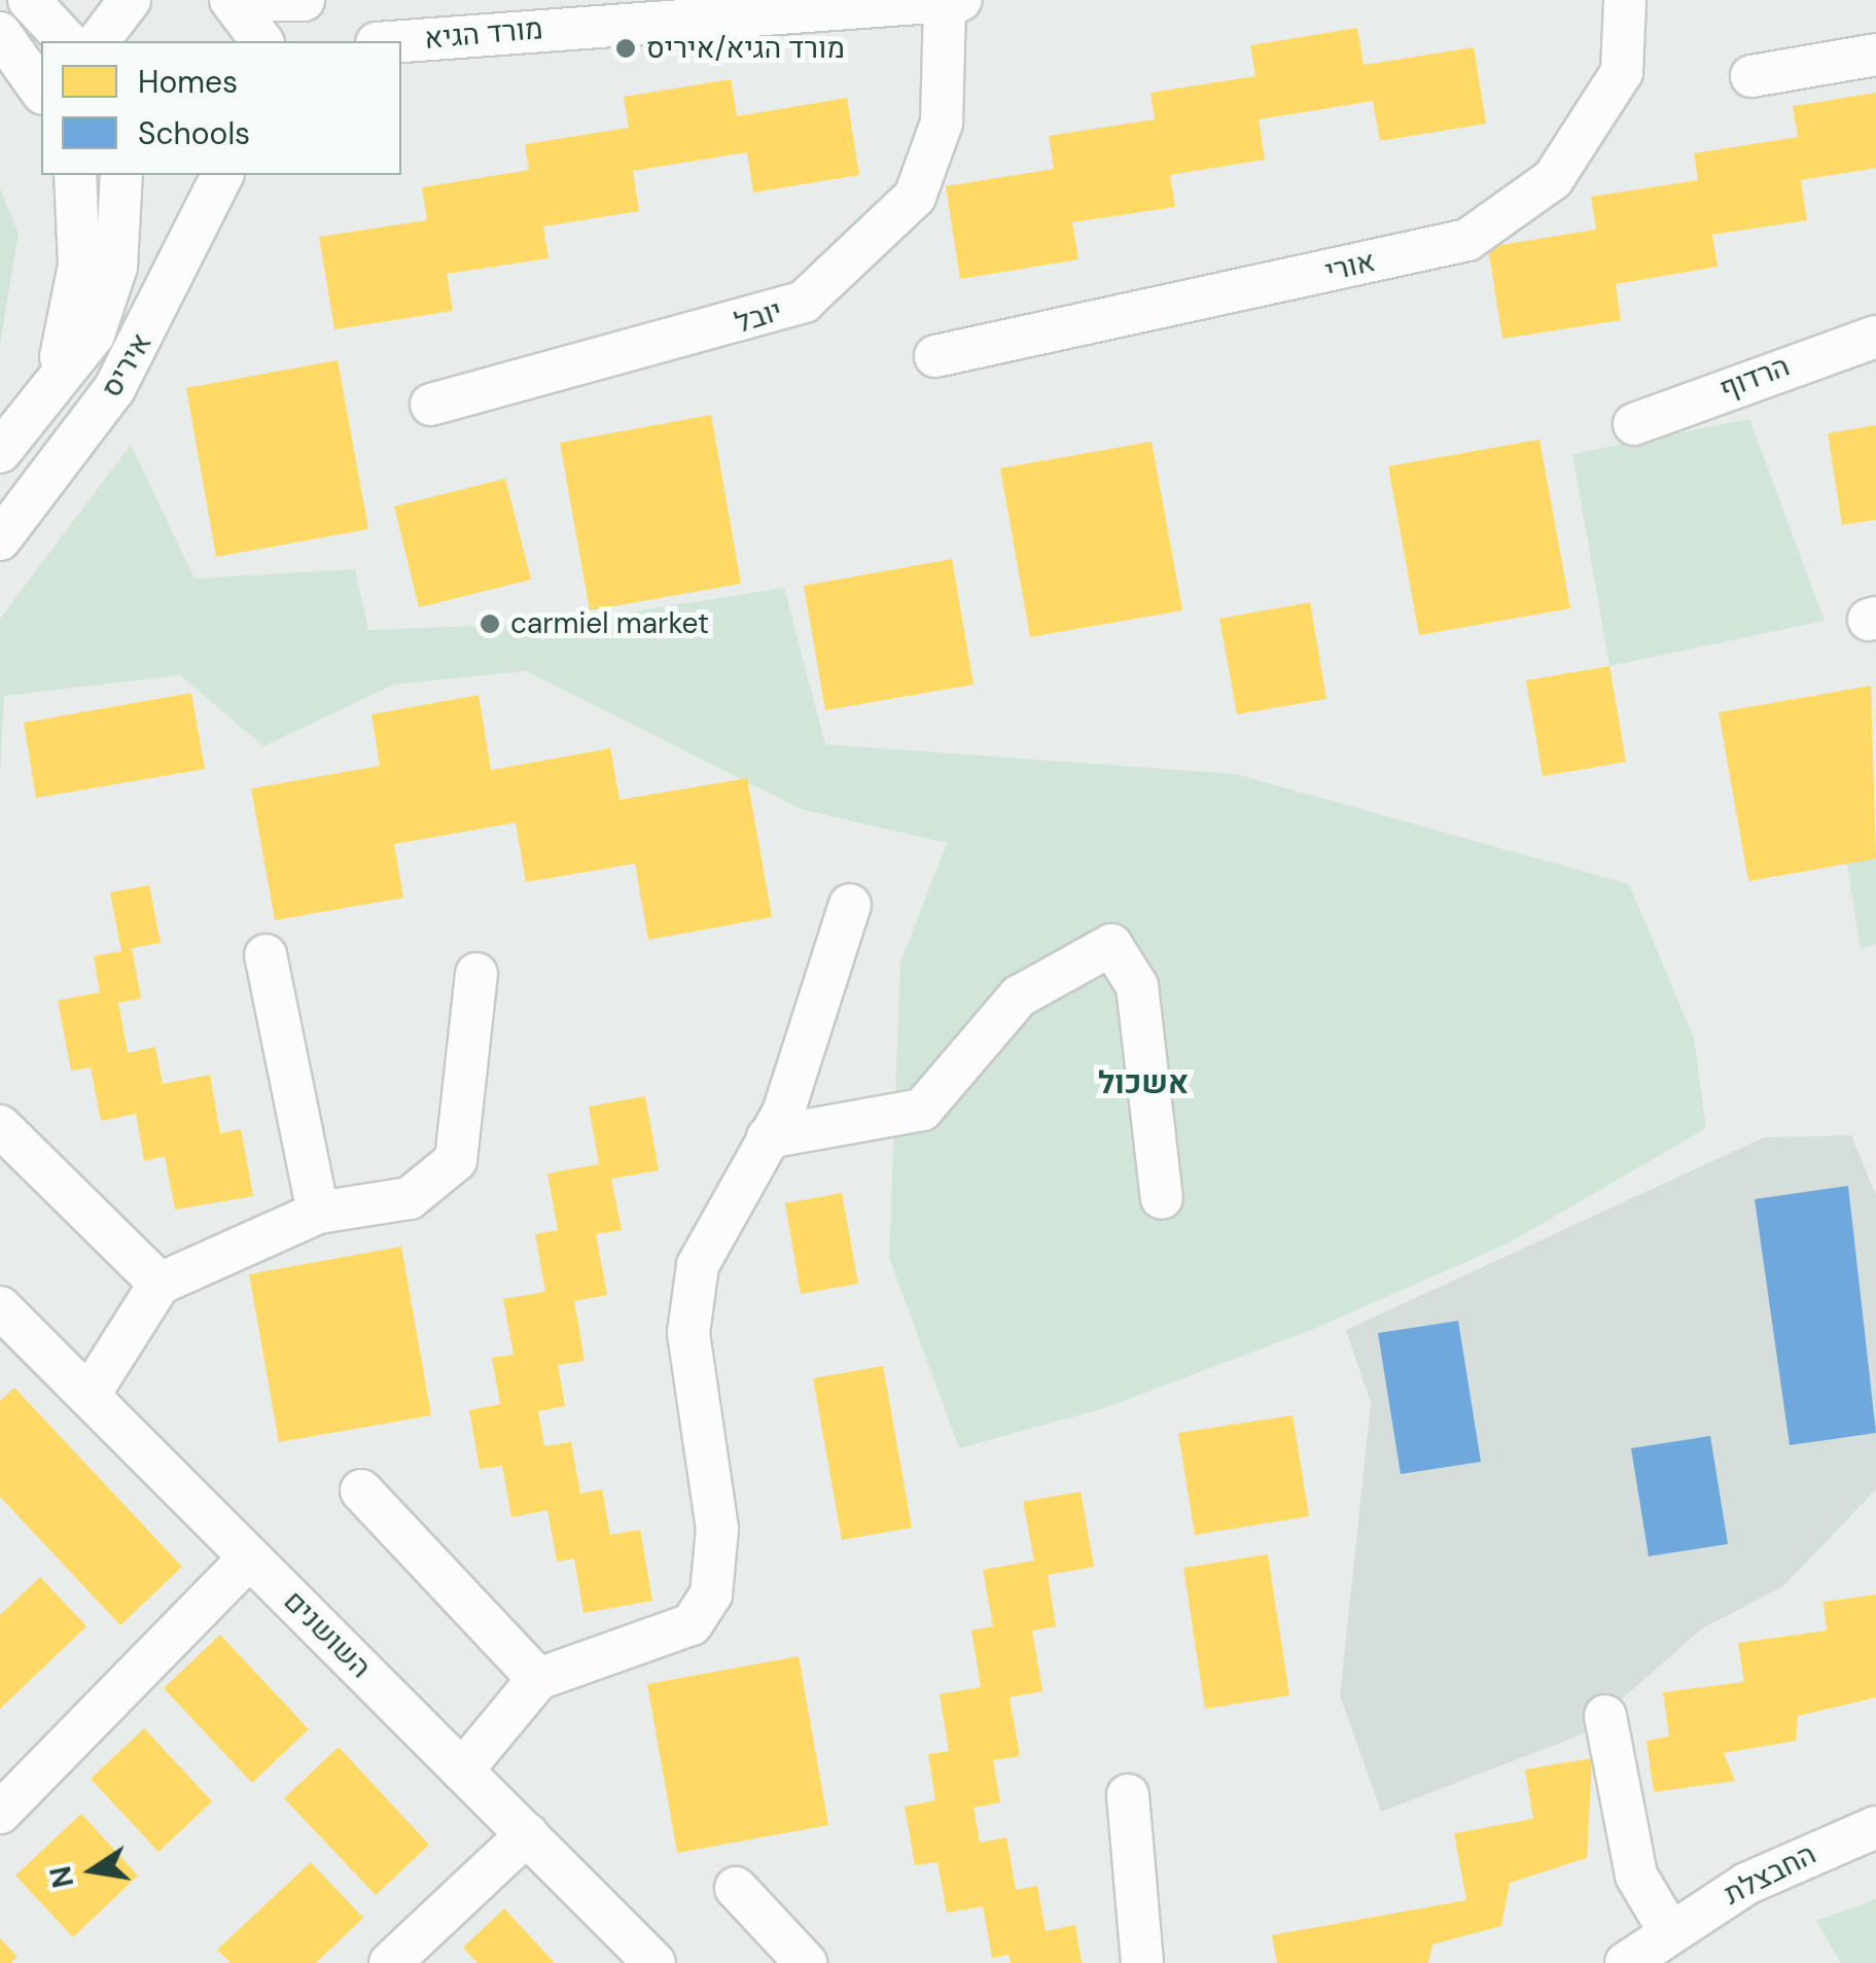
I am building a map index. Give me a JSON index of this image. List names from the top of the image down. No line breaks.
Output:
{"streets":{"street":["מורד הגיא","אורי","יובל","איריס","הרדוף","השושנים","החבצלת"]},"crossings":[["מורד הגיא","יובל"]],"districts":["אשכול"],"places":["מורד הגיא/איריס","carmiel market"],"legend":["Homes","Schools"],"north":"left"}
